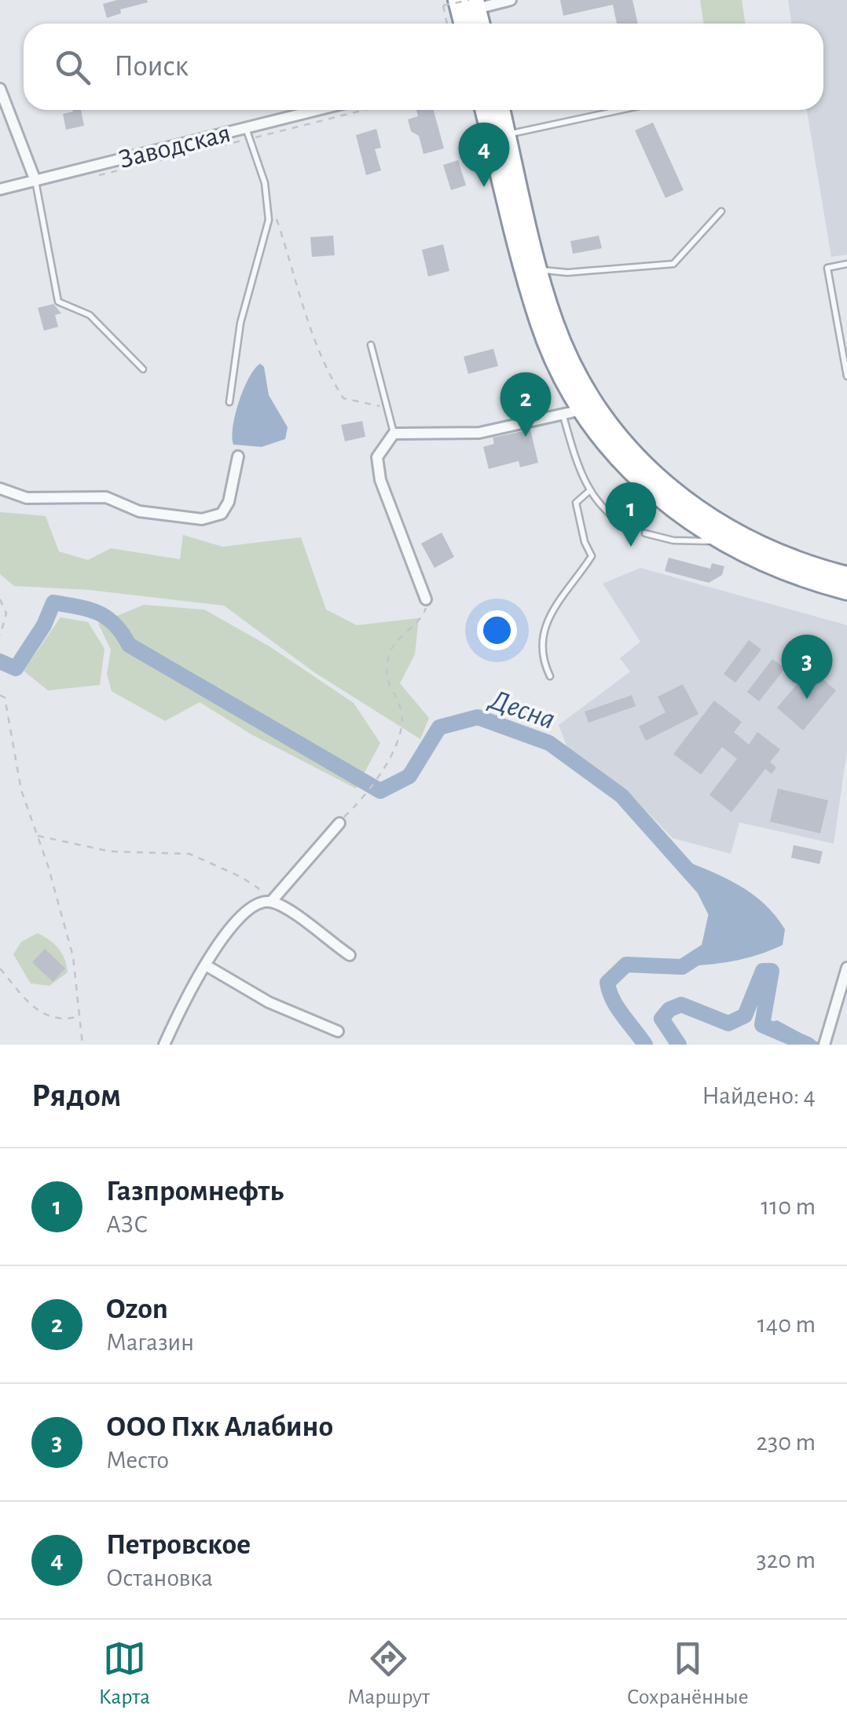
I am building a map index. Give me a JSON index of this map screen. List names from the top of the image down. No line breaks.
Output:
{"streets":{"street":["Заводская"]},"water":["Десна"],"page":{"search":"Поиск","pins":["4","2","1","3"],"heading":["Рядом","Найдено: 4"],"list":[{"mark":"1","name":"Газпромнефть","note":"АЗС","value":"110 m"},{"mark":"2","name":"Ozon","note":"Магазин","value":"140 m"},{"mark":"3","name":"ООО Пхк Алабино","note":"Место","value":"230 m"},{"mark":"4","name":"Петровское","note":"Остановка","value":"320 m"}],"nav":["Карта","Маршрут","Сохранённые"]}}
